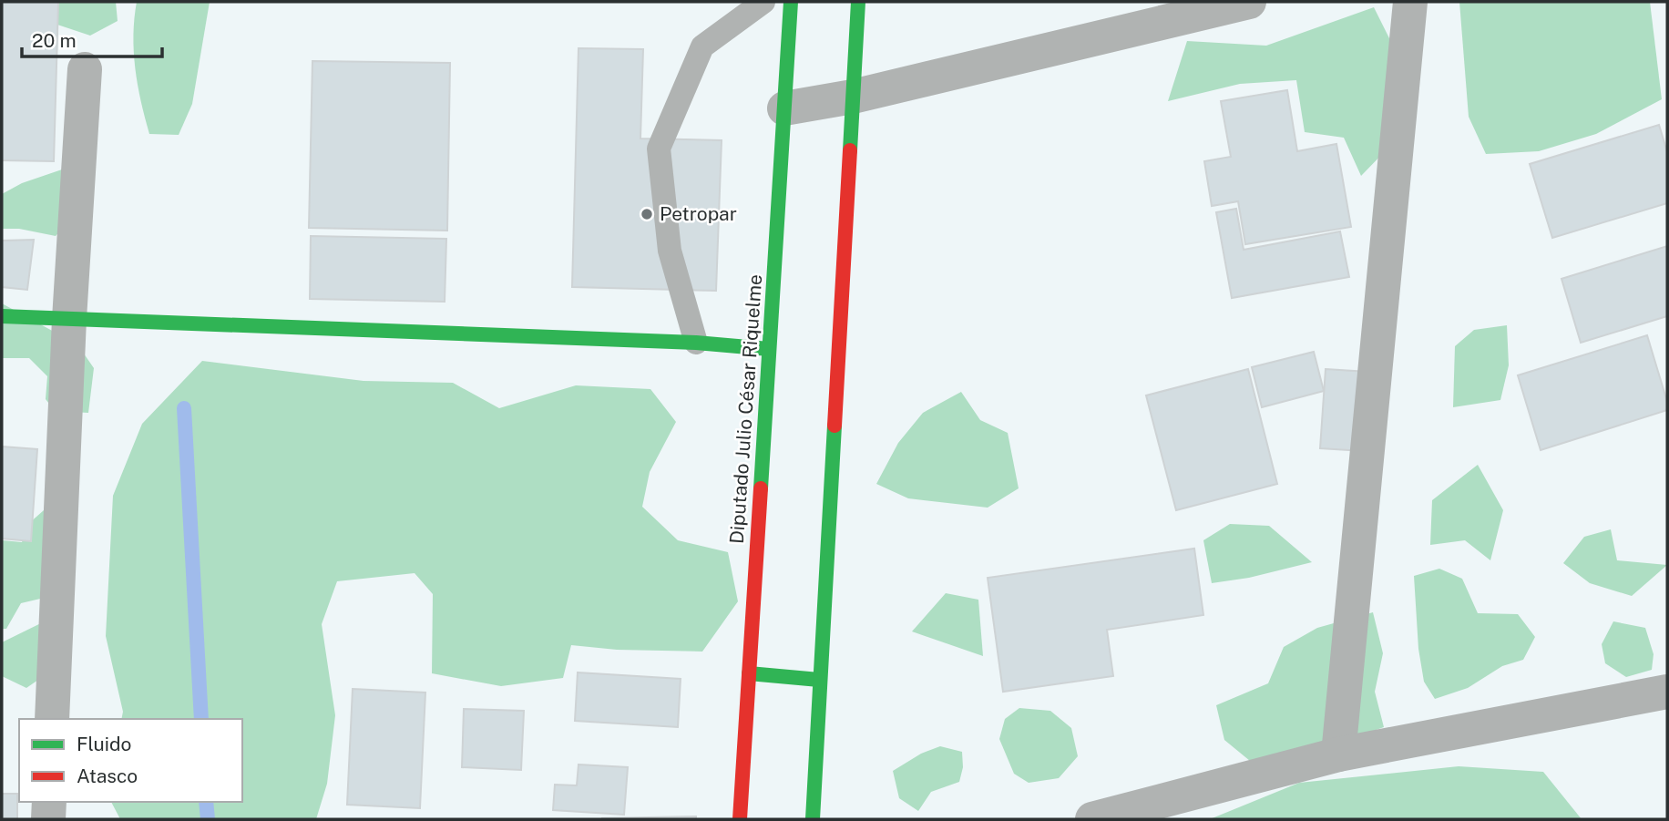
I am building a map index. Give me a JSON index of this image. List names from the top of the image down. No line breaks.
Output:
{"streets":{"street":["Diputado Julio César Riquelme"]},"places":["Petropar"],"legend":["Fluido","Atasco"],"scale_bar":"20 m"}
